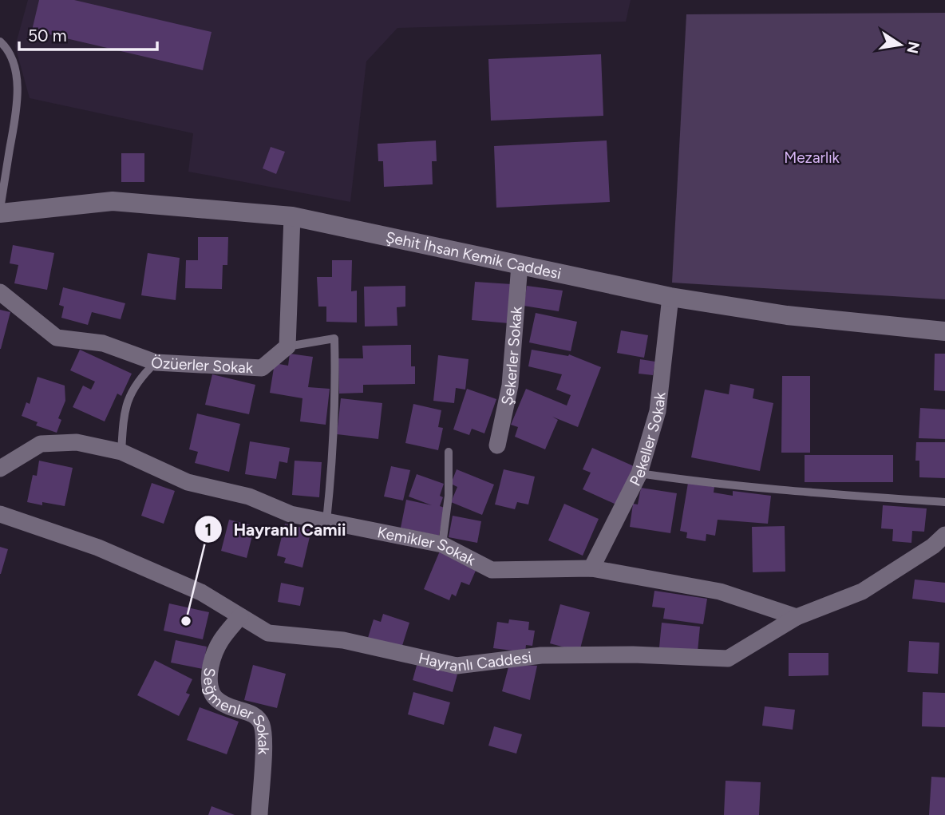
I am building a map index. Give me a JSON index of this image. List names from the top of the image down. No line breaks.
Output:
{"streets":{"street":["Şehit İhsan Kemik Caddesi","Şekerler Sokak","Özüerler Sokak","Pekeller Sokak","Kemikler Sokak","Hayranlı Caddesi","Seğmenler Sokak"]},"crossings":[["Şehit İhsan Kemik Caddesi","Şekerler Sokak"],["Şehit İhsan Kemik Caddesi","Pekeller Sokak"],["Pekeller Sokak","Kemikler Sokak"],["Kemikler Sokak","Hayranlı Caddesi"],["Hayranlı Caddesi","Seğmenler Sokak"]],"parks":["Mezarlık"],"places":["Hayranlı Camii"],"scale_bar":"50 m","north":"right"}
